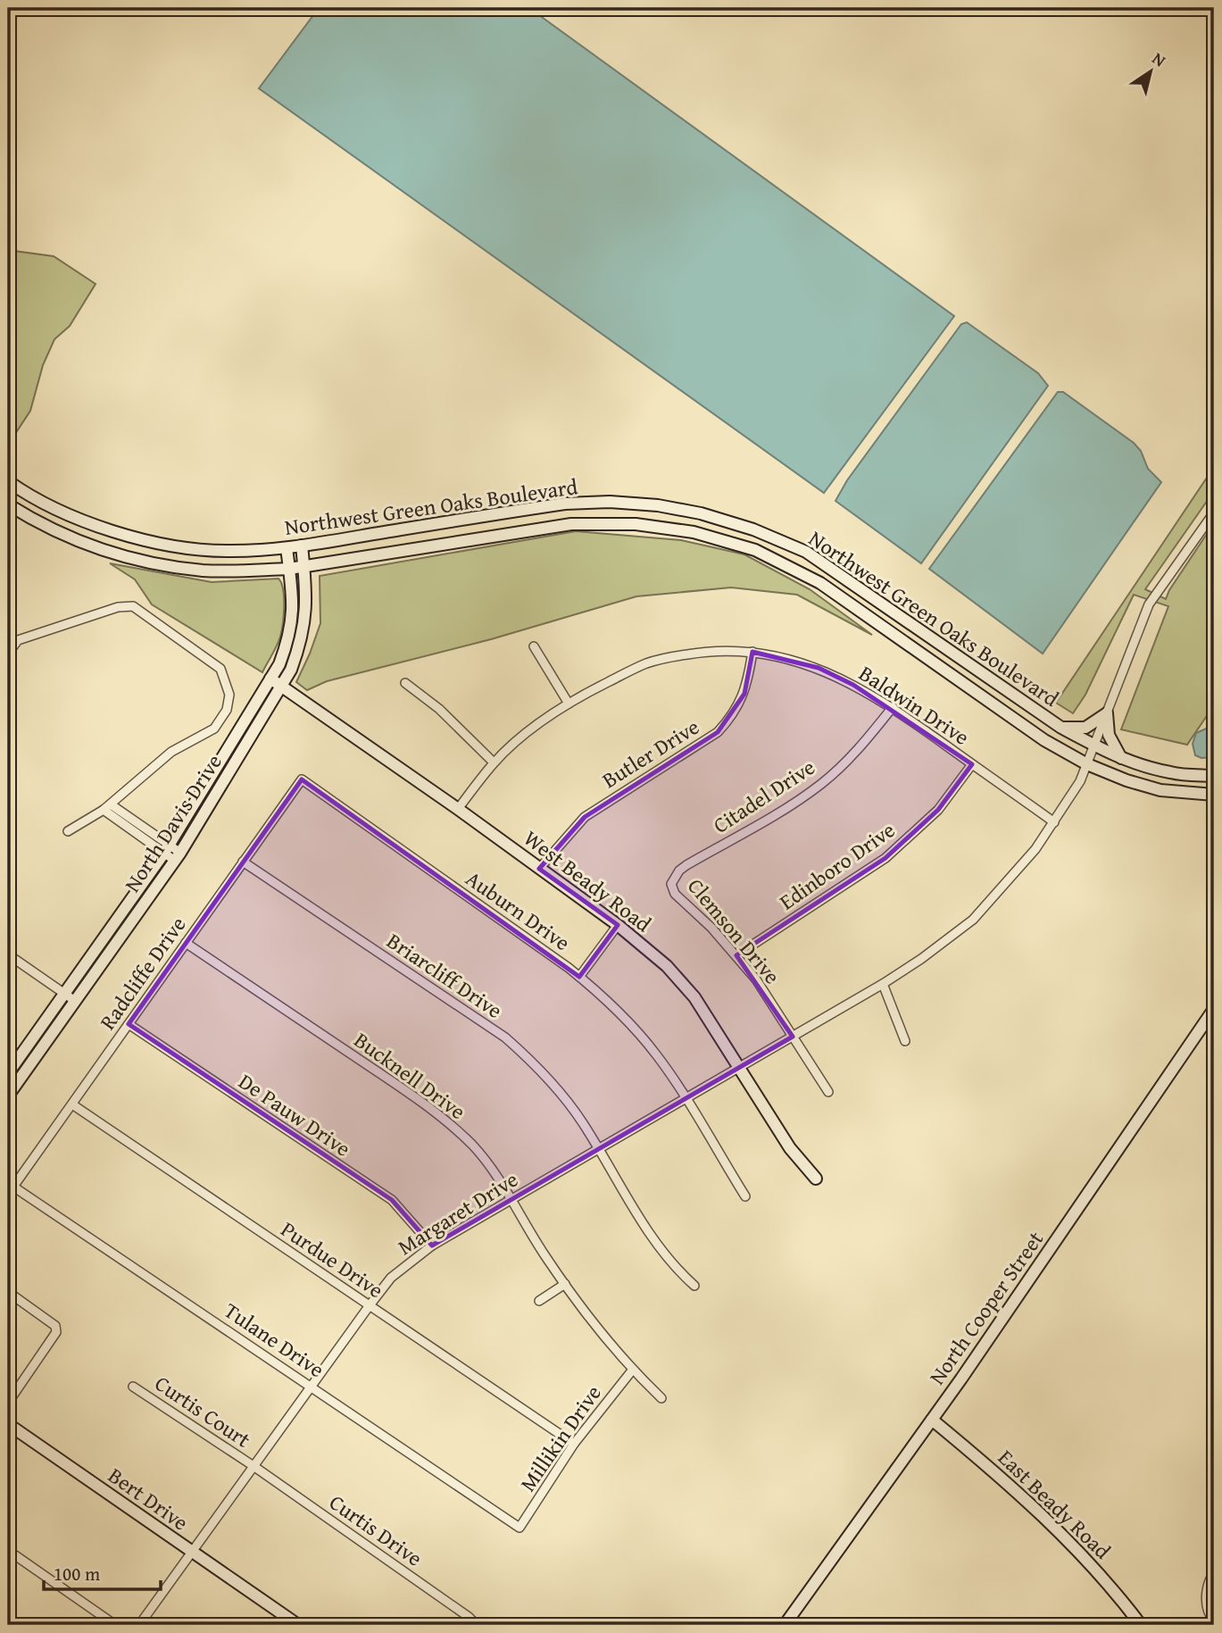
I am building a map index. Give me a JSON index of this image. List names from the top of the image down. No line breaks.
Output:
{"streets":{"main road":["Northwest Green Oaks Boulevard","North Davis Drive","West Beady Road","North Cooper Street","Bert Drive","East Beady Road"],"street":["Baldwin Drive","Butler Drive","Citadel Drive","Edinboro Drive","Auburn Drive","Clemson Drive","Radcliffe Drive","Briarcliff Drive","Bucknell Drive","De Pauw Drive","Margaret Drive","Purdue Drive","Tulane Drive","Curtis Court","Millikin Drive","Curtis Drive"]},"crossings":[["Northwest Green Oaks Boulevard","North Davis Drive"],["Northwest Green Oaks Boulevard","Margaret Drive"],["Baldwin Drive","Butler Drive"],["Baldwin Drive","Citadel Drive"],["Baldwin Drive","Edinboro Drive"],["Baldwin Drive","West Beady Road"],["Baldwin Drive","Margaret Drive"],["Butler Drive","West Beady Road"],["Citadel Drive","Clemson Drive"],["North Davis Drive","West Beady Road"],["Edinboro Drive","Clemson Drive"],["West Beady Road","Margaret Drive"],["Auburn Drive","Radcliffe Drive"],["Auburn Drive","Margaret Drive"],["Clemson Drive","Margaret Drive"],["Radcliffe Drive","Briarcliff Drive"],["Radcliffe Drive","Bucknell Drive"],["Radcliffe Drive","De Pauw Drive"],["Radcliffe Drive","Purdue Drive"],["Radcliffe Drive","Tulane Drive"],["Briarcliff Drive","Margaret Drive"],["Bucknell Drive","Margaret Drive"],["Bucknell Drive","Millikin Drive"],["De Pauw Drive","Margaret Drive"],["Margaret Drive","Purdue Drive"],["Margaret Drive","Tulane Drive"],["Margaret Drive","Curtis Court"],["Margaret Drive","Bert Drive"],["Margaret Drive","Curtis Drive"],["Purdue Drive","Millikin Drive"],["North Cooper Street","East Beady Road"],["Tulane Drive","Millikin Drive"],["Curtis Court","Curtis Drive"]],"scale_bar":"100 m","north":"top right"}
